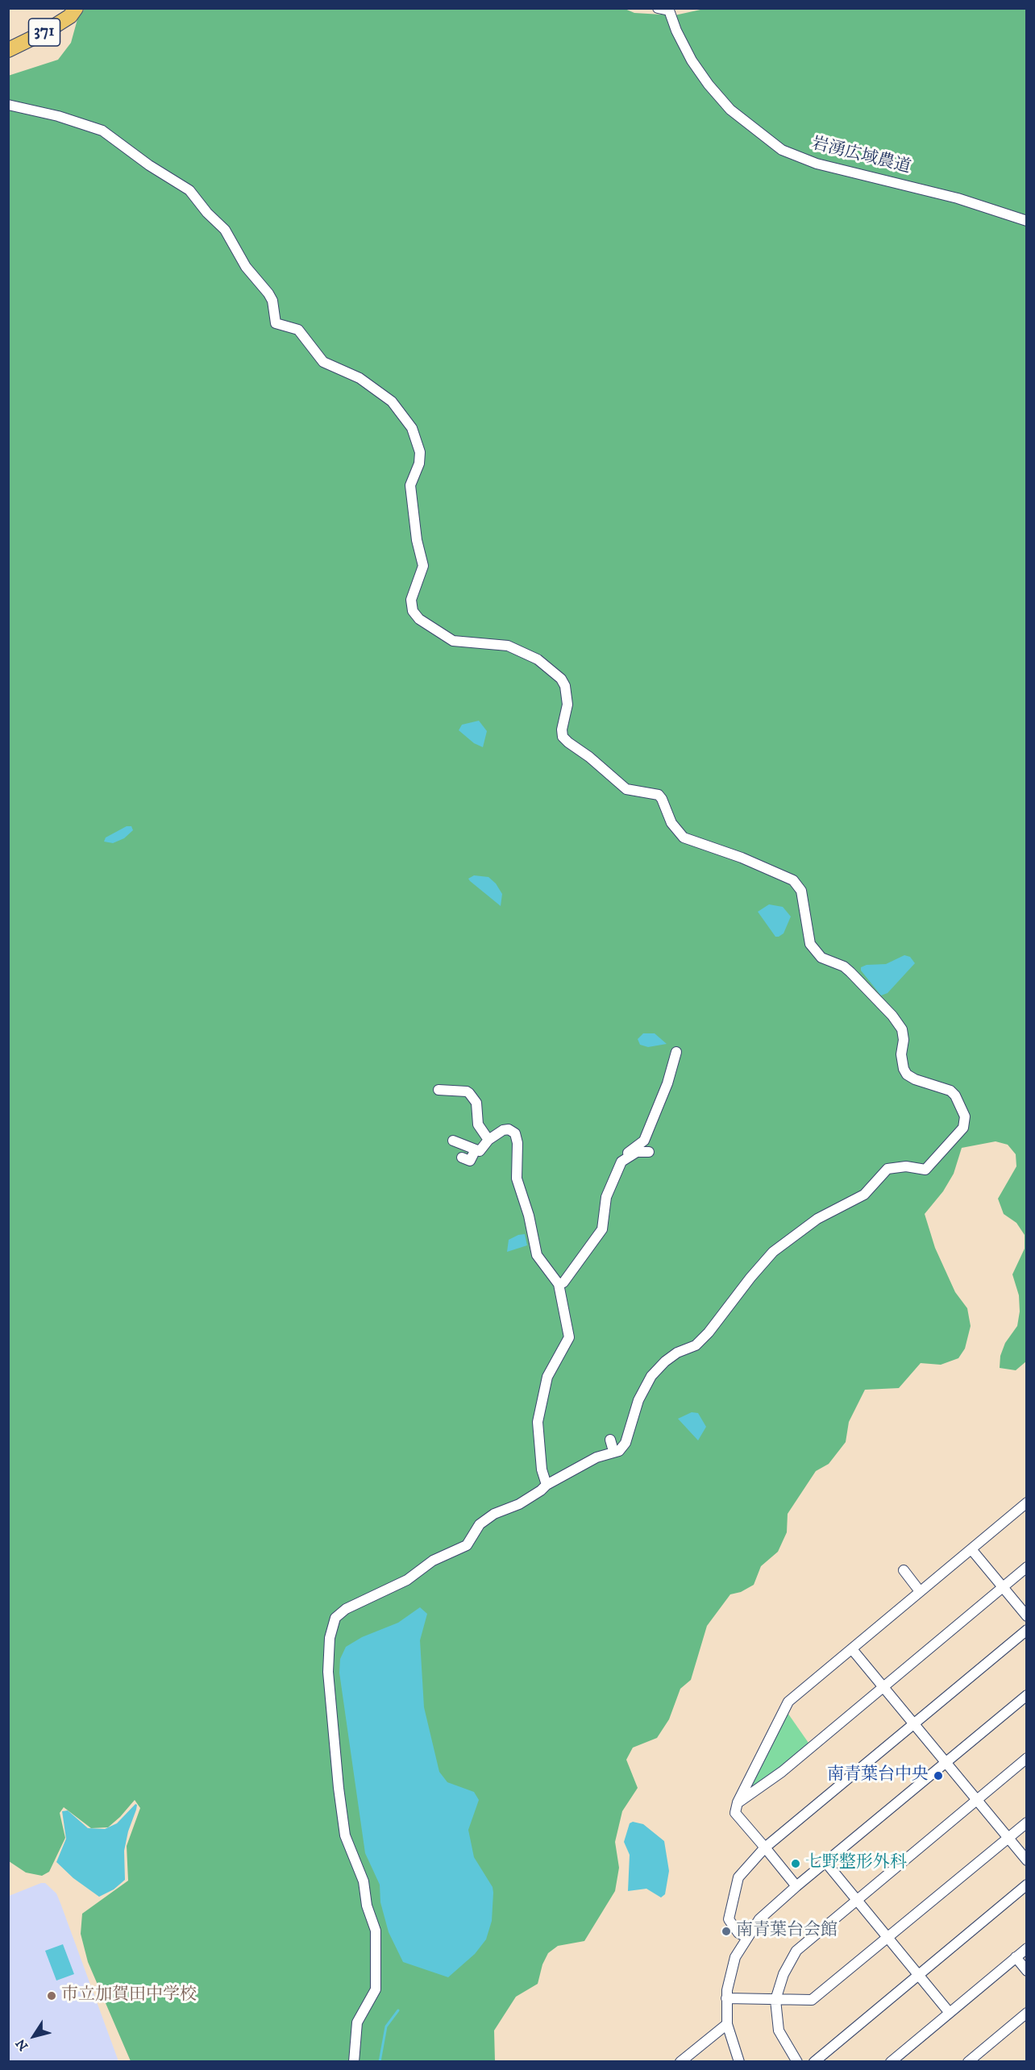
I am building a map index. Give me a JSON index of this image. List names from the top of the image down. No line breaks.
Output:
{"streets":{"highway":["371"],"street":["岩湧広域農道"]},"places":["南青葉台中央","七野整形外科","南青葉台会館","市立加賀田中学校"],"north":"bottom left"}
